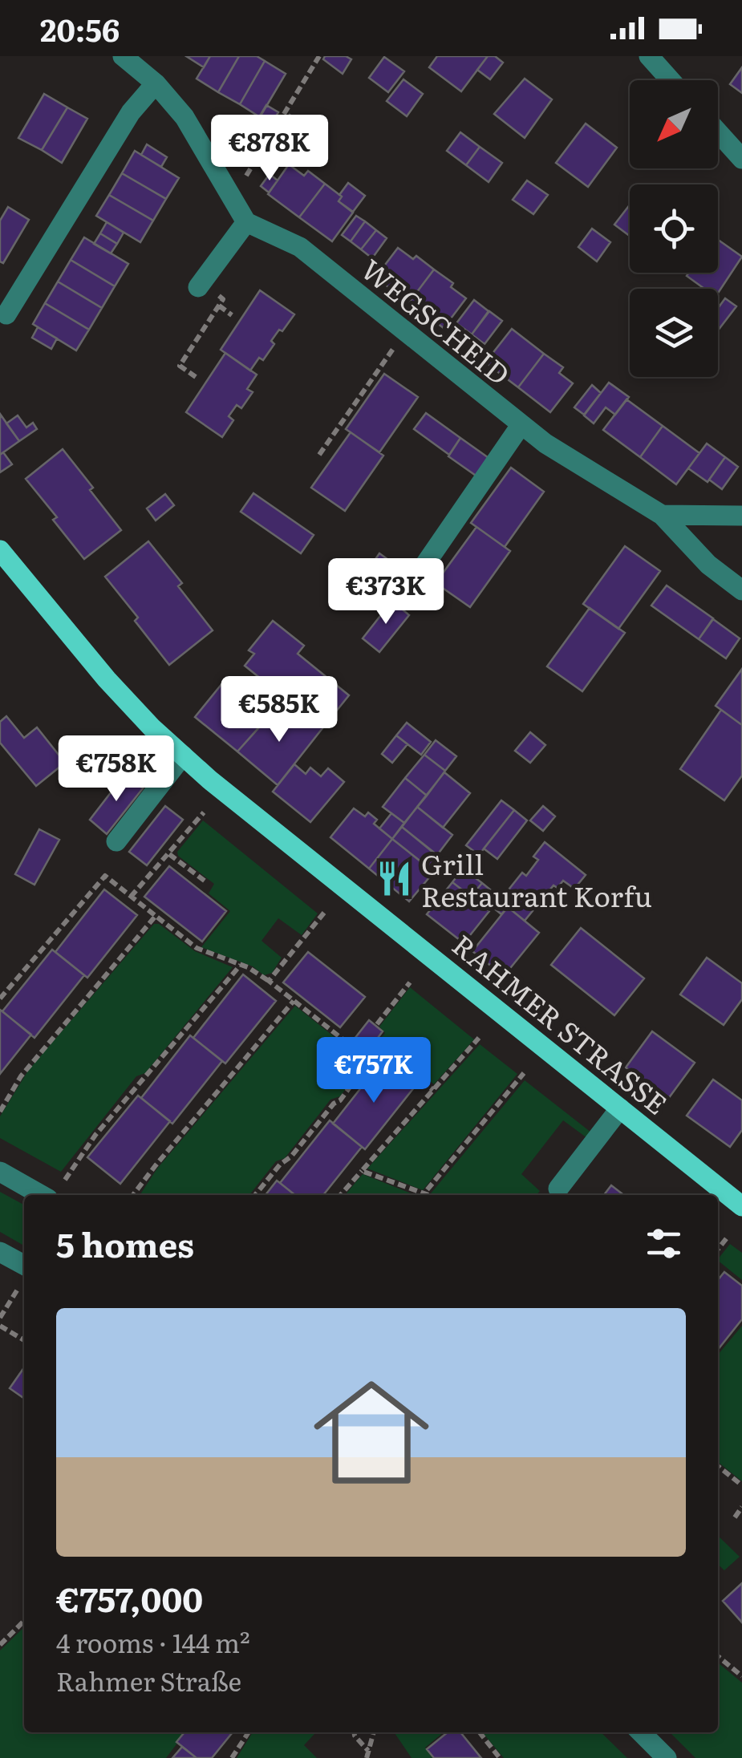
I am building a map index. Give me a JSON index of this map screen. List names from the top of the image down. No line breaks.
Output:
{"streets":{"main road":["RAHMER STRASSE"],"street":["WEGSCHEID"]},"places":{"restaurant":["Grill Restaurant Korfu"]},"north":"bottom left","page":{"status":"20:56","price":["€878K","€373K","€585K","€758K","€757K"],"heading":"5 homes","list":[{"name":"€757,000","note":"4 rooms · 144 m² · Rahmer Straße"}]}}
